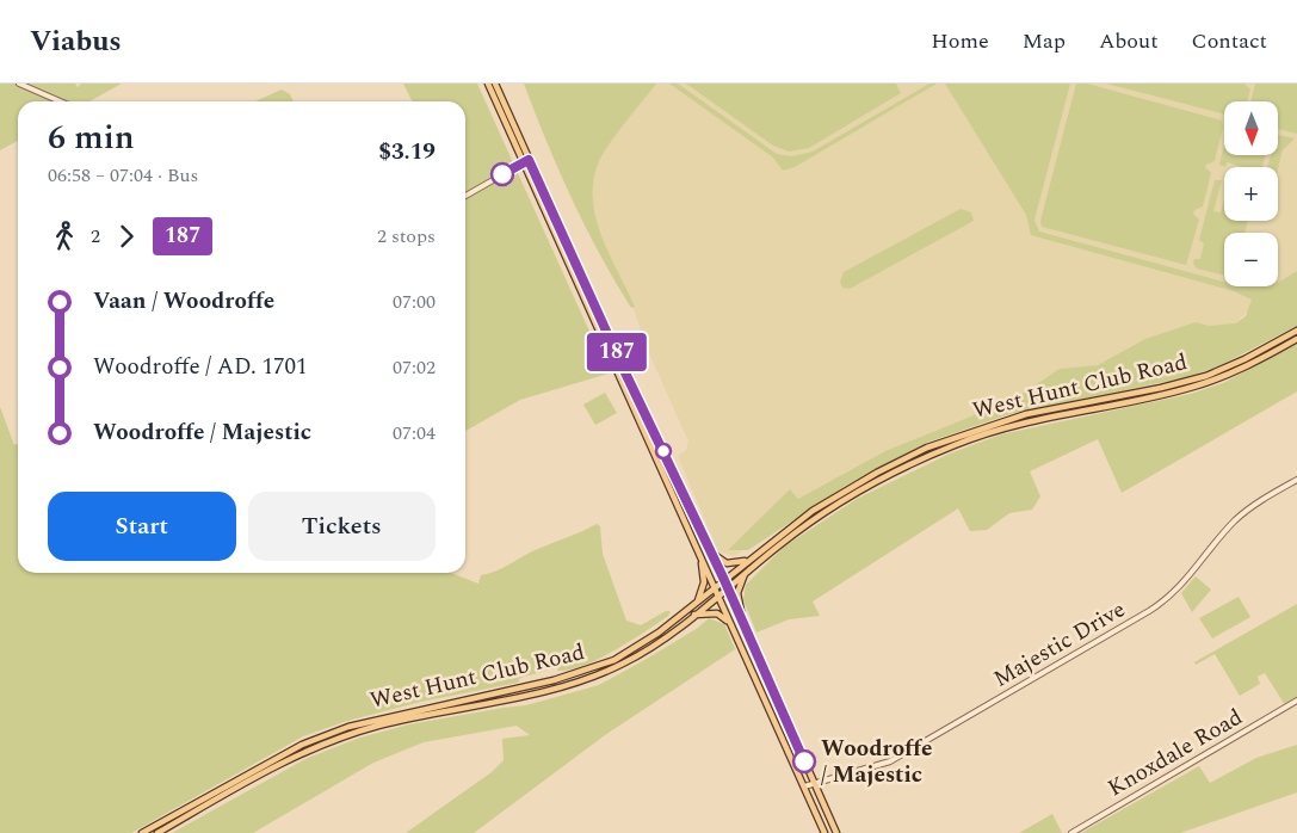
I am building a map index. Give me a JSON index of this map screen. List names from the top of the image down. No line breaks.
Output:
{"streets":{"main road":["West Hunt Club Road"],"street":["Majestic Drive","Knoxdale Road"]},"places":["Woodroffe / Majestic"],"lines":["bus line 187"],"north":"bottom","page":{"header":"Viabus","nav":["Home","Map","About","Contact"],"on_map":"187","map_buttons":["+","−"],"heading":["6 min","06:58 – 07:04 · Bus","$3.19"],"legs":["2","187","2 stops"],"list":[{"name":"Vaan / Woodroffe","value":"07:00"},{"name":"Woodroffe / AD. 1701","value":"07:02"},{"name":"Woodroffe / Majestic","value":"07:04"}],"buttons":["Start","Tickets"]}}
